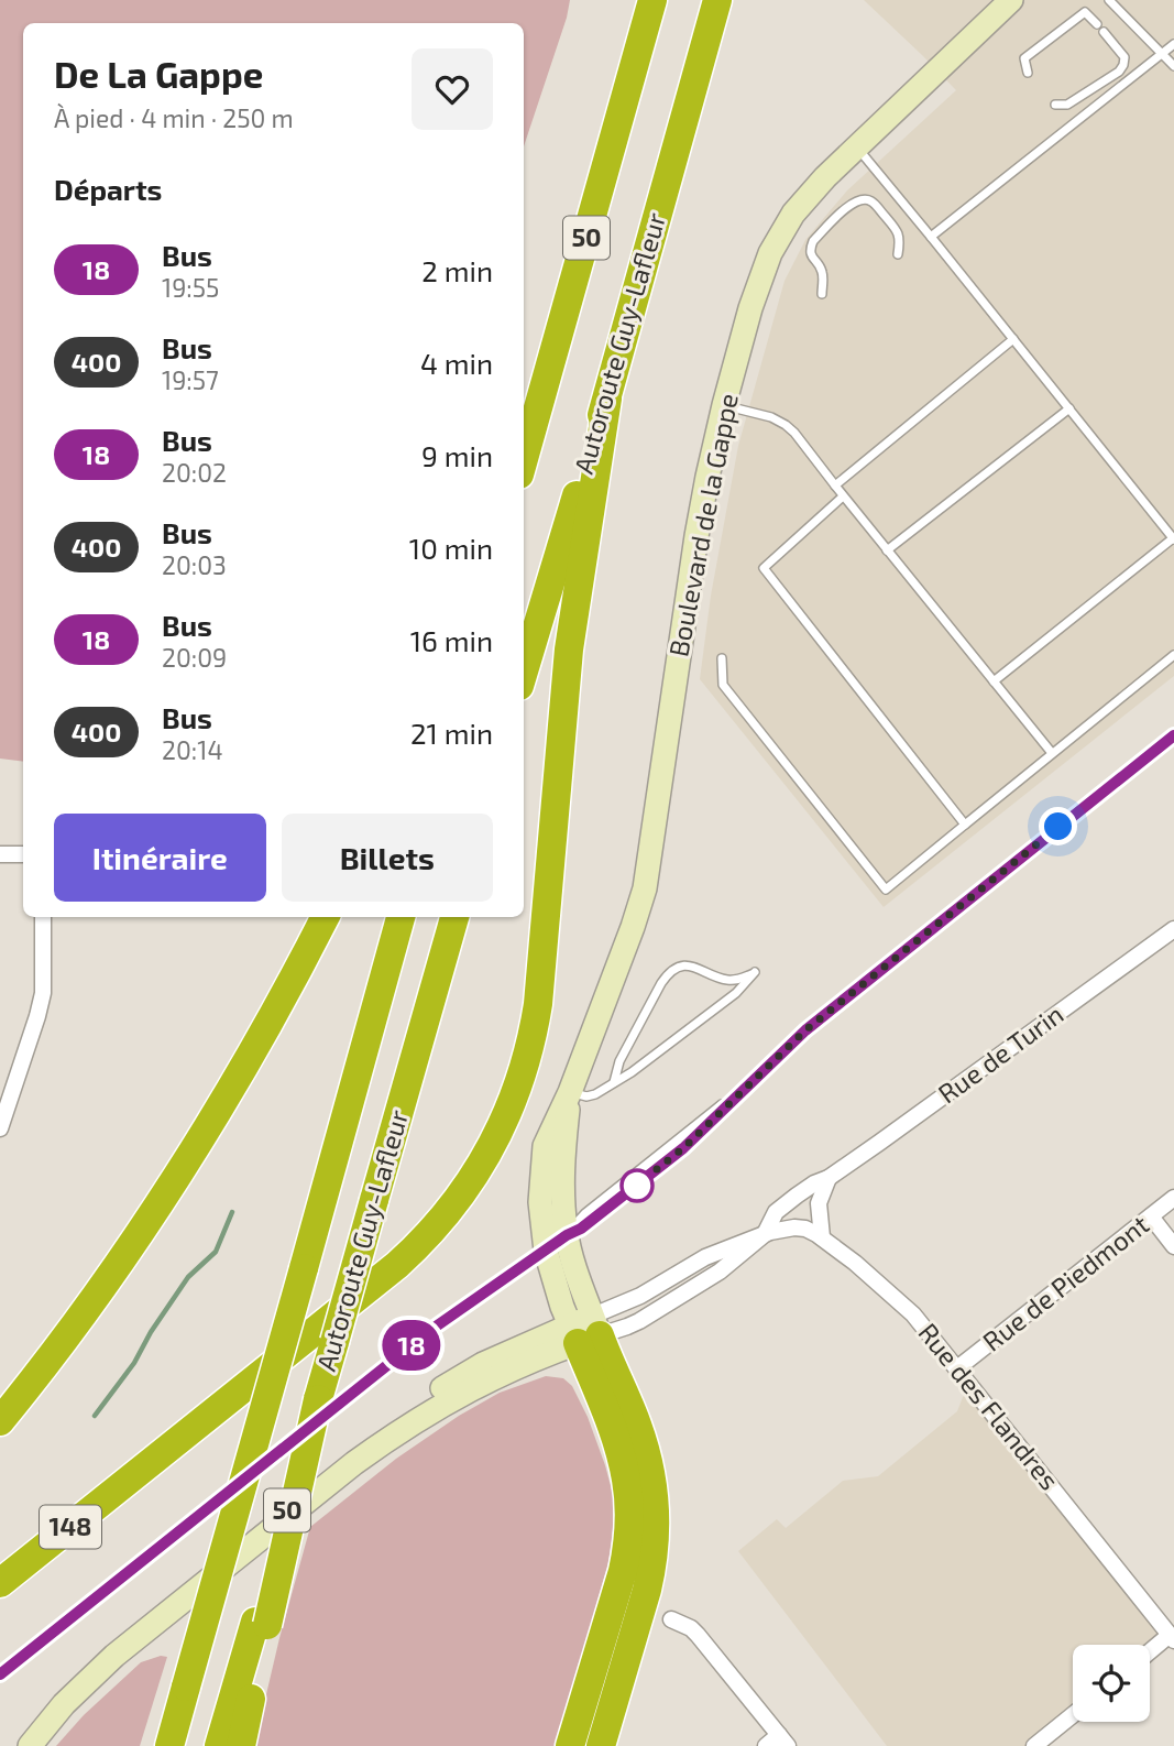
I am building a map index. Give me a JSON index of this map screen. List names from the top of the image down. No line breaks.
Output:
{"streets":{"highway":["50","Autoroute Guy-Lafleur","148"],"street":["Boulevard de la Gappe","Rue de Turin","Rue de Piedmont","Rue des Flandres"]},"crossings":[["Autoroute Guy-Lafleur","148"],["Boulevard de la Gappe","Rue de Turin"],["Rue de Turin","Rue des Flandres"],["Rue de Piedmont","Rue des Flandres"]],"lines":["bus line 18"],"page":{"on_map":"18","heading":[["De La Gappe","À pied · 4 min · 250 m"],"Départs"],"list":[{"mark":"18","name":"Bus","note":"19:55","value":"2 min"},{"mark":"400","name":"Bus","note":"19:57","value":"4 min"},{"mark":"18","name":"Bus","note":"20:02","value":"9 min"},{"mark":"400","name":"Bus","note":"20:03","value":"10 min"},{"mark":"18","name":"Bus","note":"20:09","value":"16 min"},{"mark":"400","name":"Bus","note":"20:14","value":"21 min"}],"buttons":["Itinéraire","Billets"]}}
